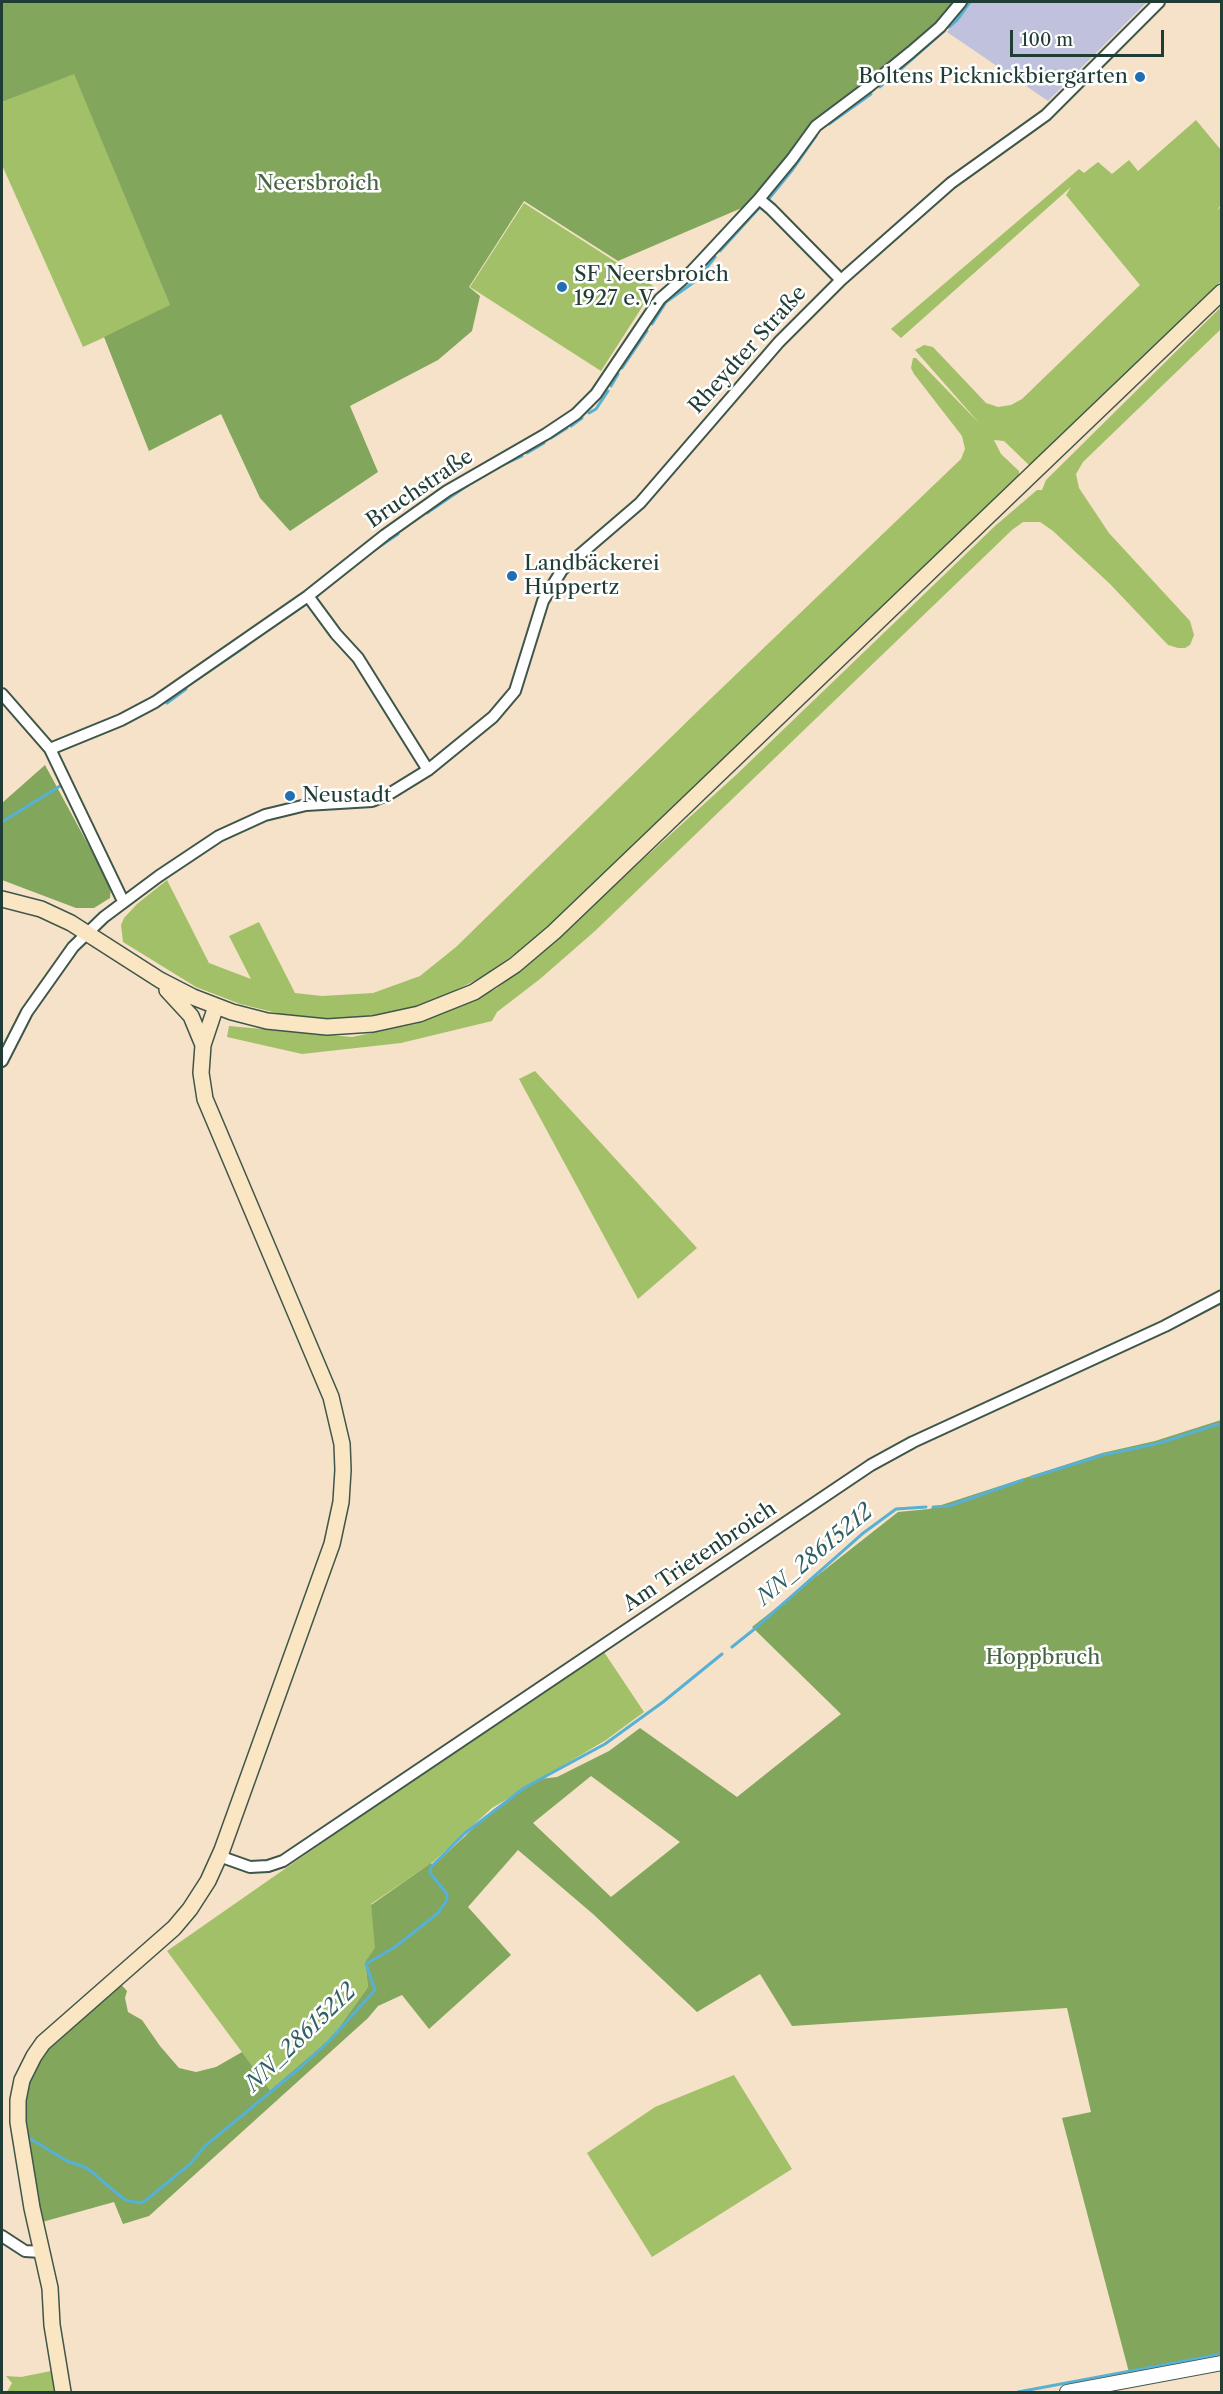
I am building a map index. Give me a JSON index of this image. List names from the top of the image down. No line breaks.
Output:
{"streets":{"street":["Rheydter Straße","Bruchstraße","Am Trietenbroich"]},"water":["NN_28615212"],"parks":["Neersbroich","Hoppbruch"],"places":["Boltens Picknickbiergarten","SF Neersbroich 1927 e.V.","Landbäckerei Huppertz","Neustadt"],"scale_bar":"100 m"}
